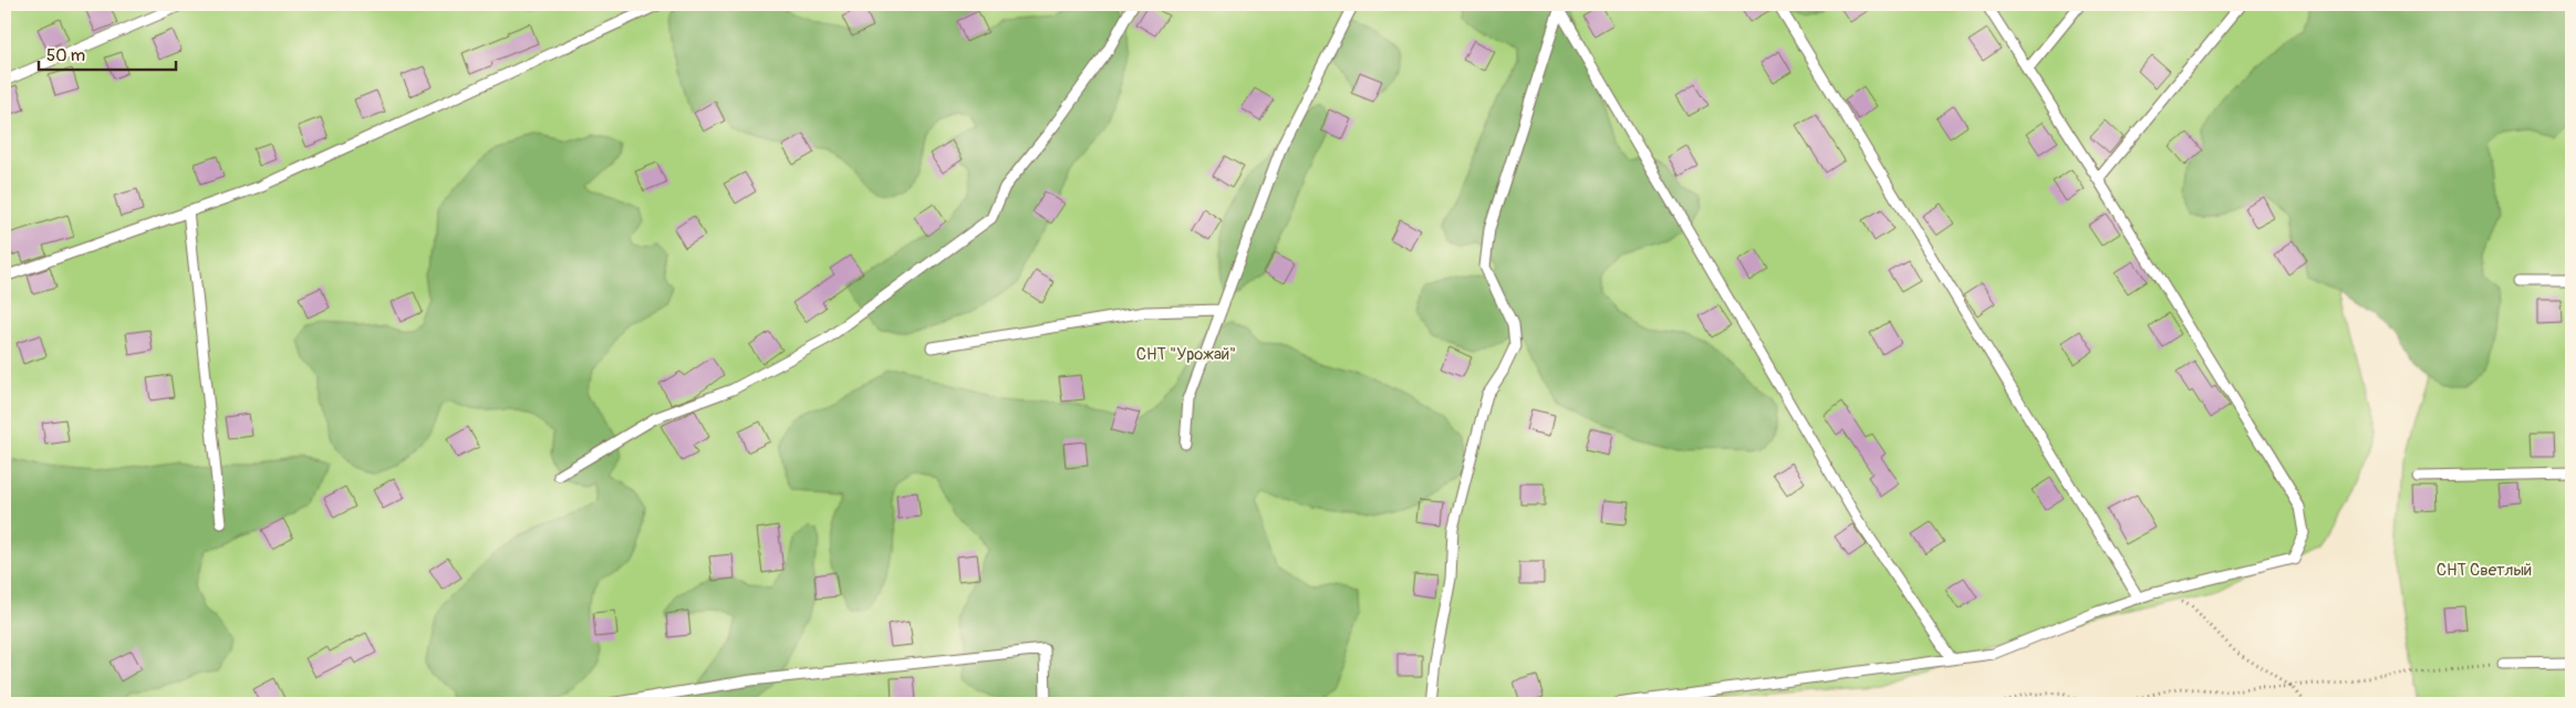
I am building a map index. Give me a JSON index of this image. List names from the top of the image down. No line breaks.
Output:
{"parks":["СНТ \"Урожай\"","СНТ Светлый"],"scale_bar":"50 m"}
